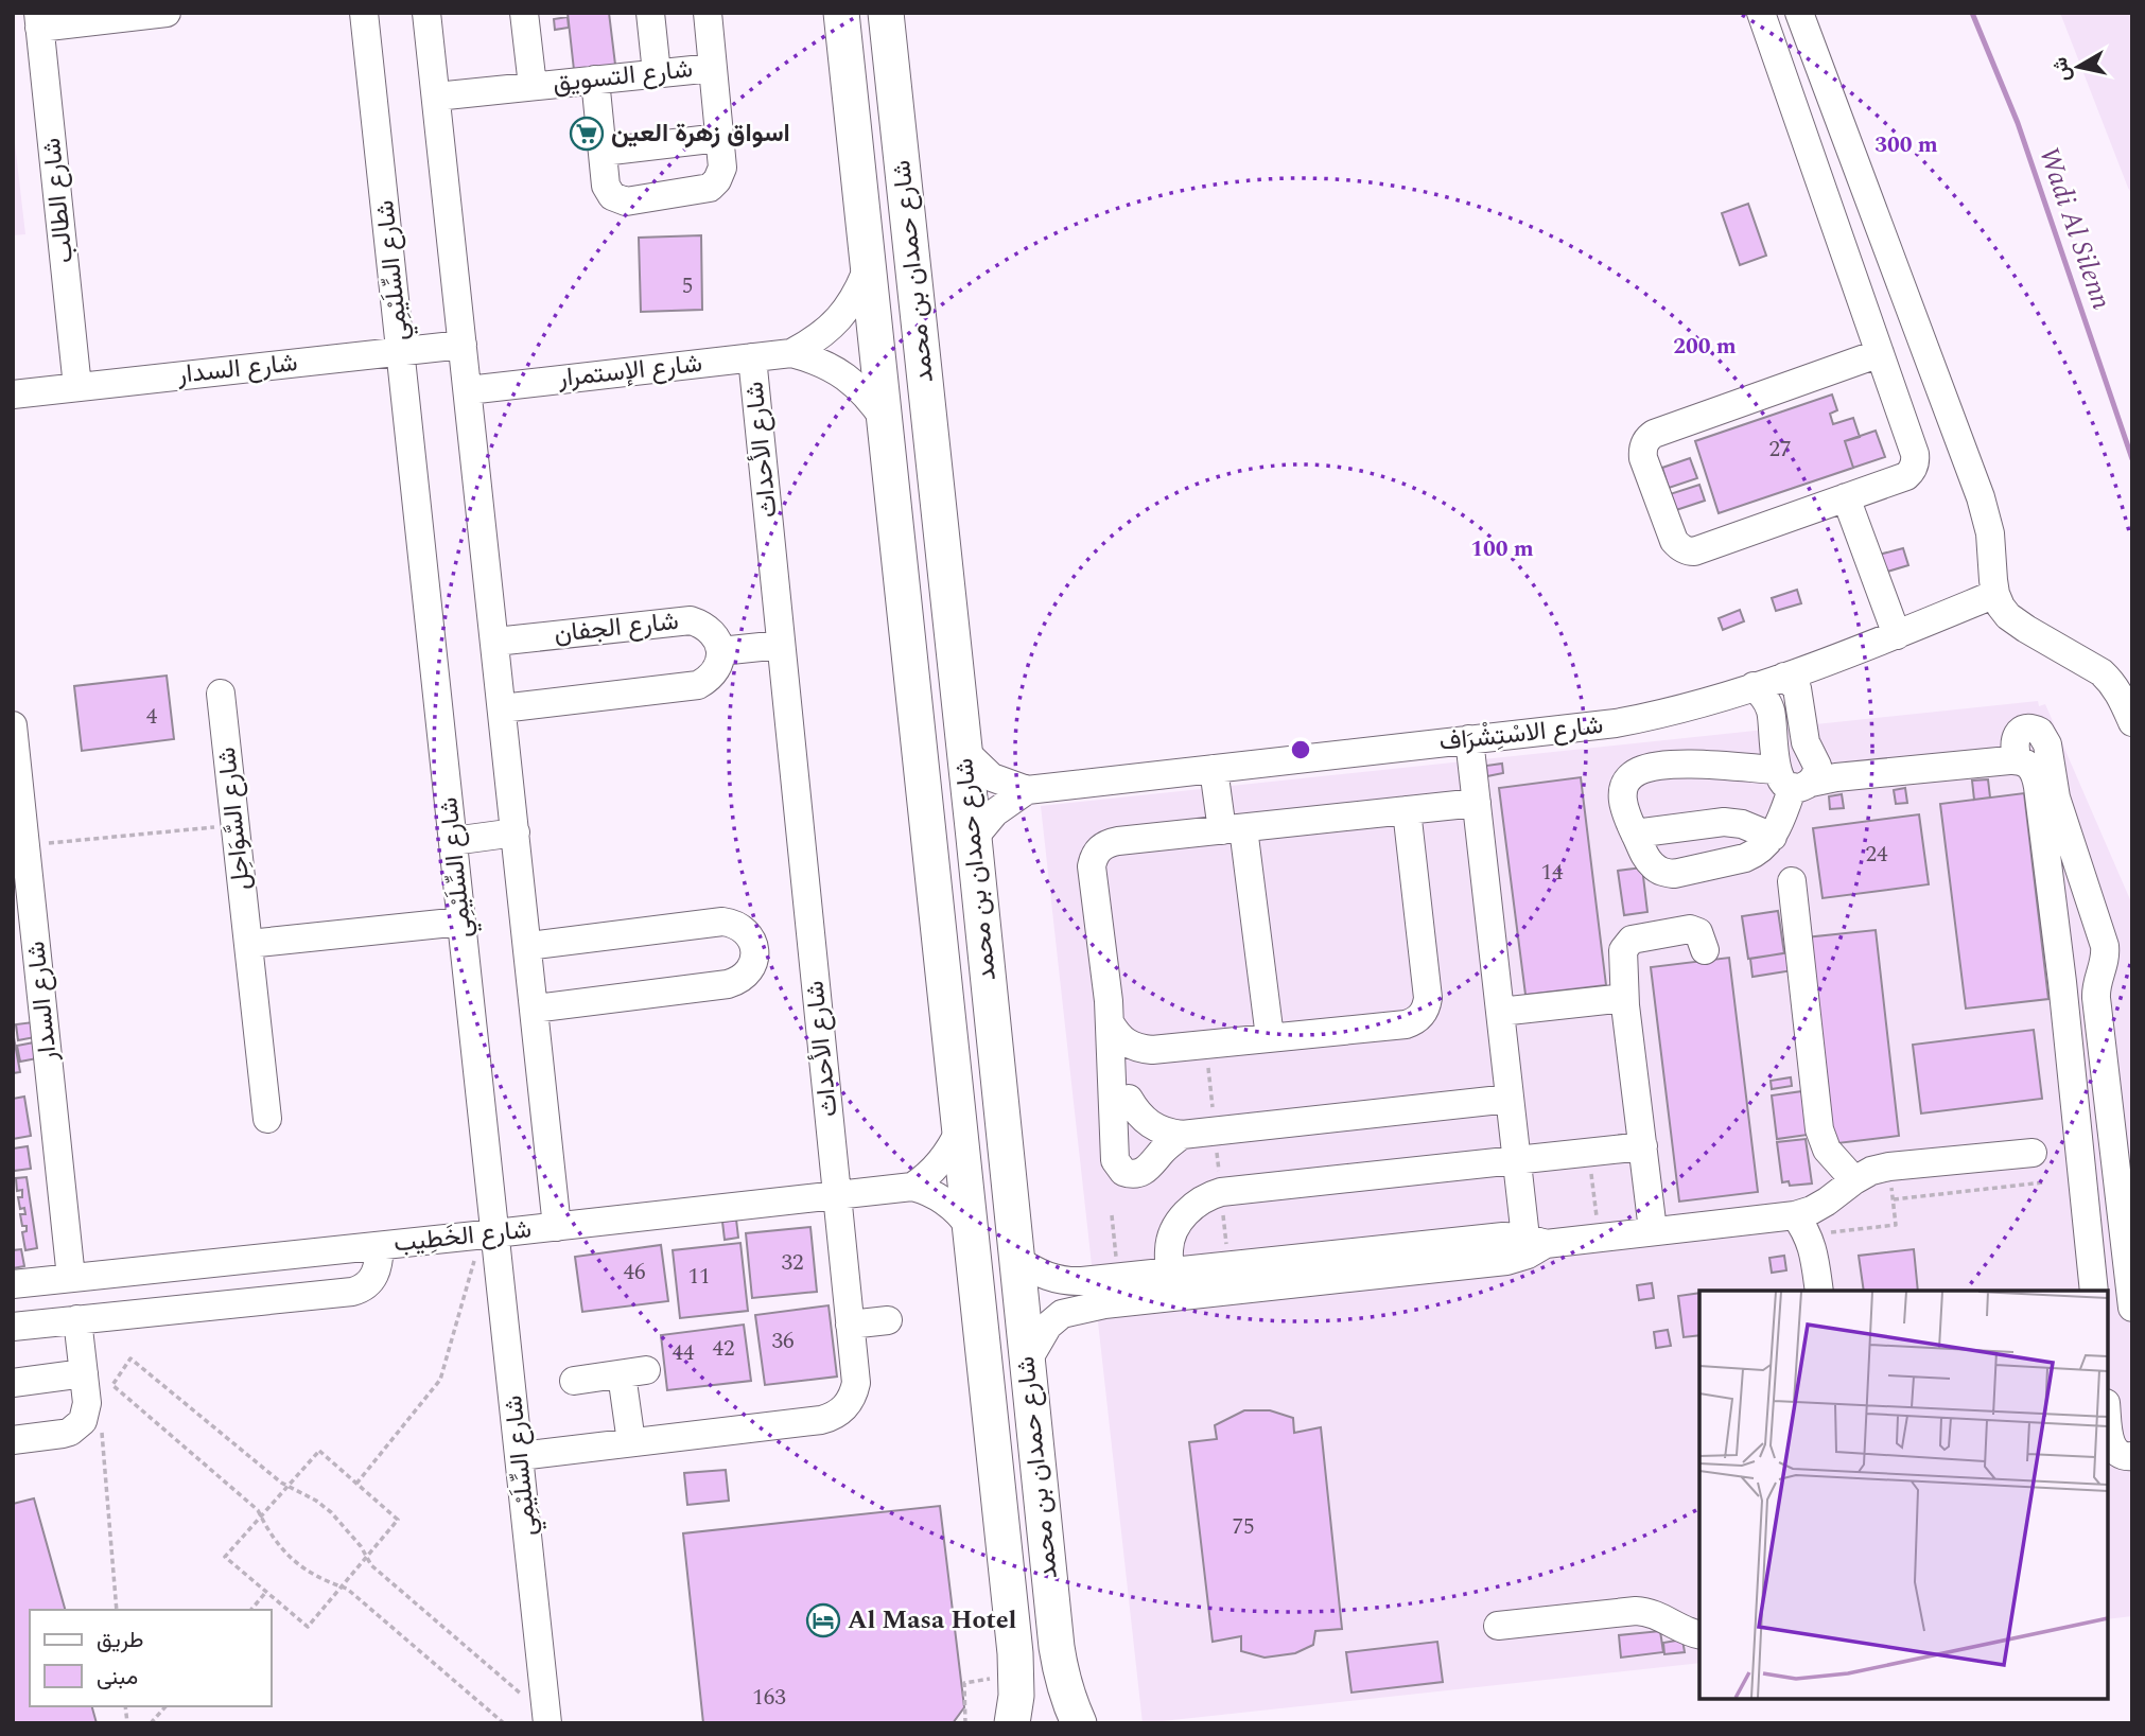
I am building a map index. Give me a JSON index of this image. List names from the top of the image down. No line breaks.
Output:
{"streets":{"main road":["شارع حمدان بن محمد"],"street":["شارع التسويق","شارع الطالب","شارع السِّلَيْمِي","شارع السدار","شارع الإستمرار","شارع الأحداث","شارع الجفان","شارع الاسْتِشْرَاف","شارع السَّوَاحِل","شارع الخَطِيب"]},"crossings":[["شارع الطالب","شارع السدار"],["شارع السِّلَيْمِي","شارع السدار"],["شارع السِّلَيْمِي","شارع الأحداث"],["شارع السِّلَيْمِي","شارع الخَطِيب"],["شارع حمدان بن محمد","شارع الإستمرار"],["شارع حمدان بن محمد","شارع الاسْتِشْرَاف"],["شارع السدار","شارع الخَطِيب"],["شارع الإستمرار","شارع الأحداث"],["شارع الأحداث","شارع الخَطِيب"]],"water":["Wadi Al Silenn"],"places":{"supermarket":["اسواق زهرة العين"],"hotel":["Al Masa Hotel"]},"house_numbers":["5","27","4","24","14","32","46","11","36","42","44","75","163"],"legend":["طريق","مبنى"],"north":"left","rings":["300 m","200 m","100 m"]}
